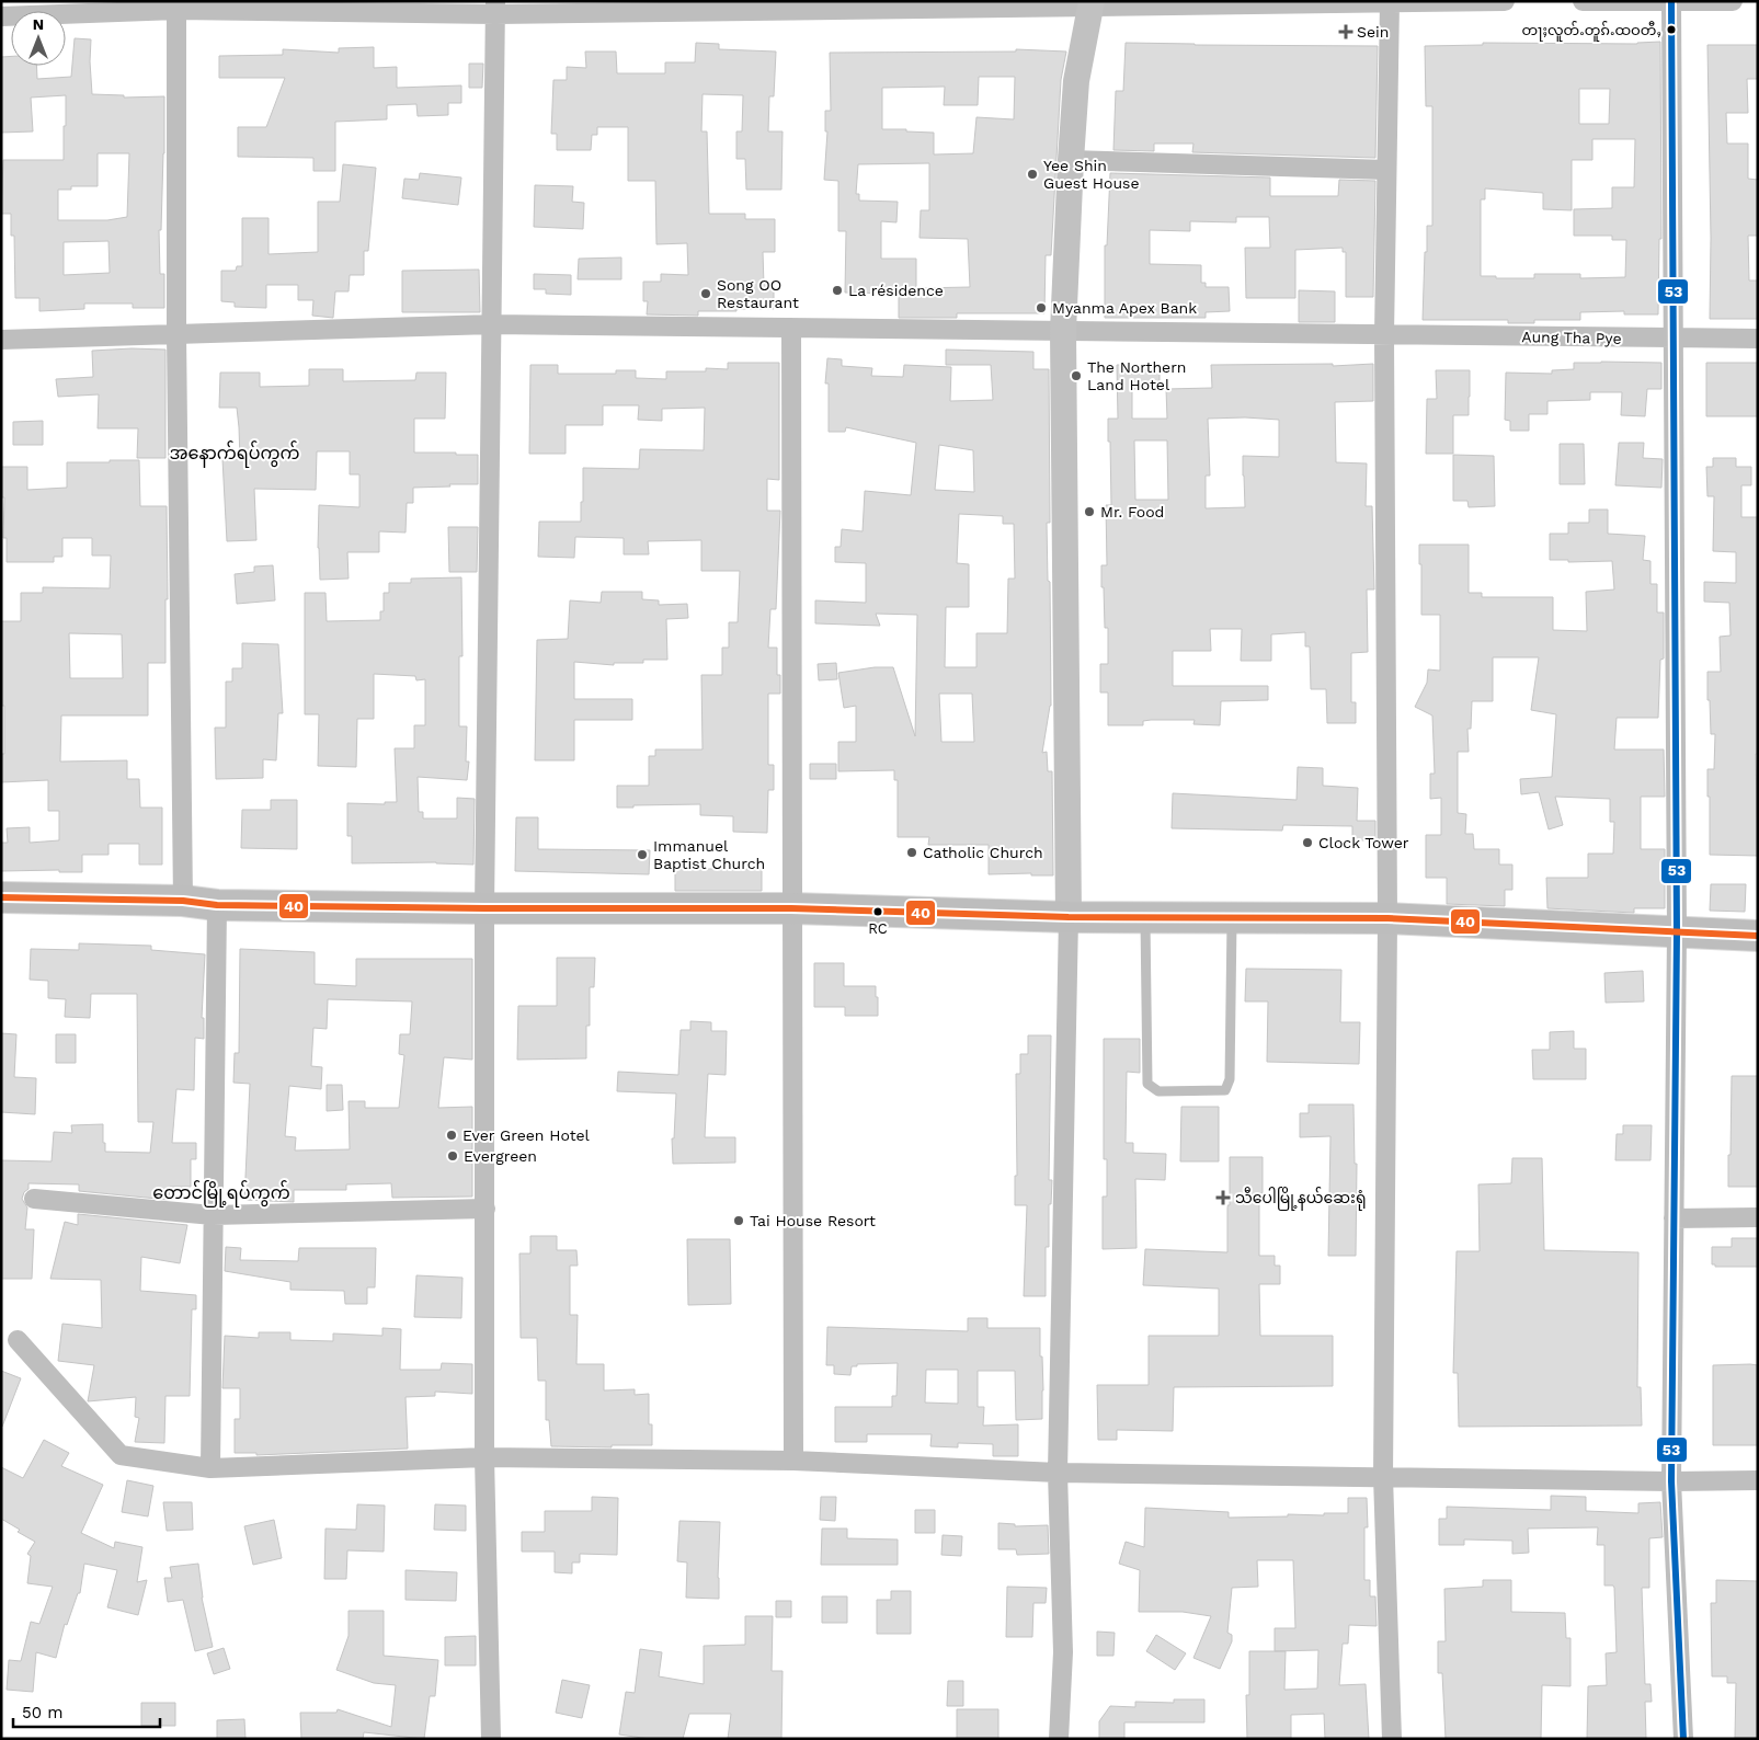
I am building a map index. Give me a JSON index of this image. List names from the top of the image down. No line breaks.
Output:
{"streets":{"street":["Aung Tha Pye"]},"districts":["အနောက်ရပ်ကွက်","တောင်မြို့ရပ်ကွက်"],"places":{"other":["တႃႈလူတ်ႉတူၵ်ႉထဝတီႇ","Yee Shin Guest House","La résidence","Song OO Restaurant","Myanma Apex Bank","The Northern Land Hotel","Mr. Food","Clock Tower","Catholic Church","Immanuel Baptist Church","RC","Ever Green Hotel","Evergreen","Tai House Resort"],"health":["Sein","သီပေါမြို့နယ်ဆေးရုံ"]},"lines":["transit line 53","transit line 40"],"scale_bar":"50 m","north":"top"}
